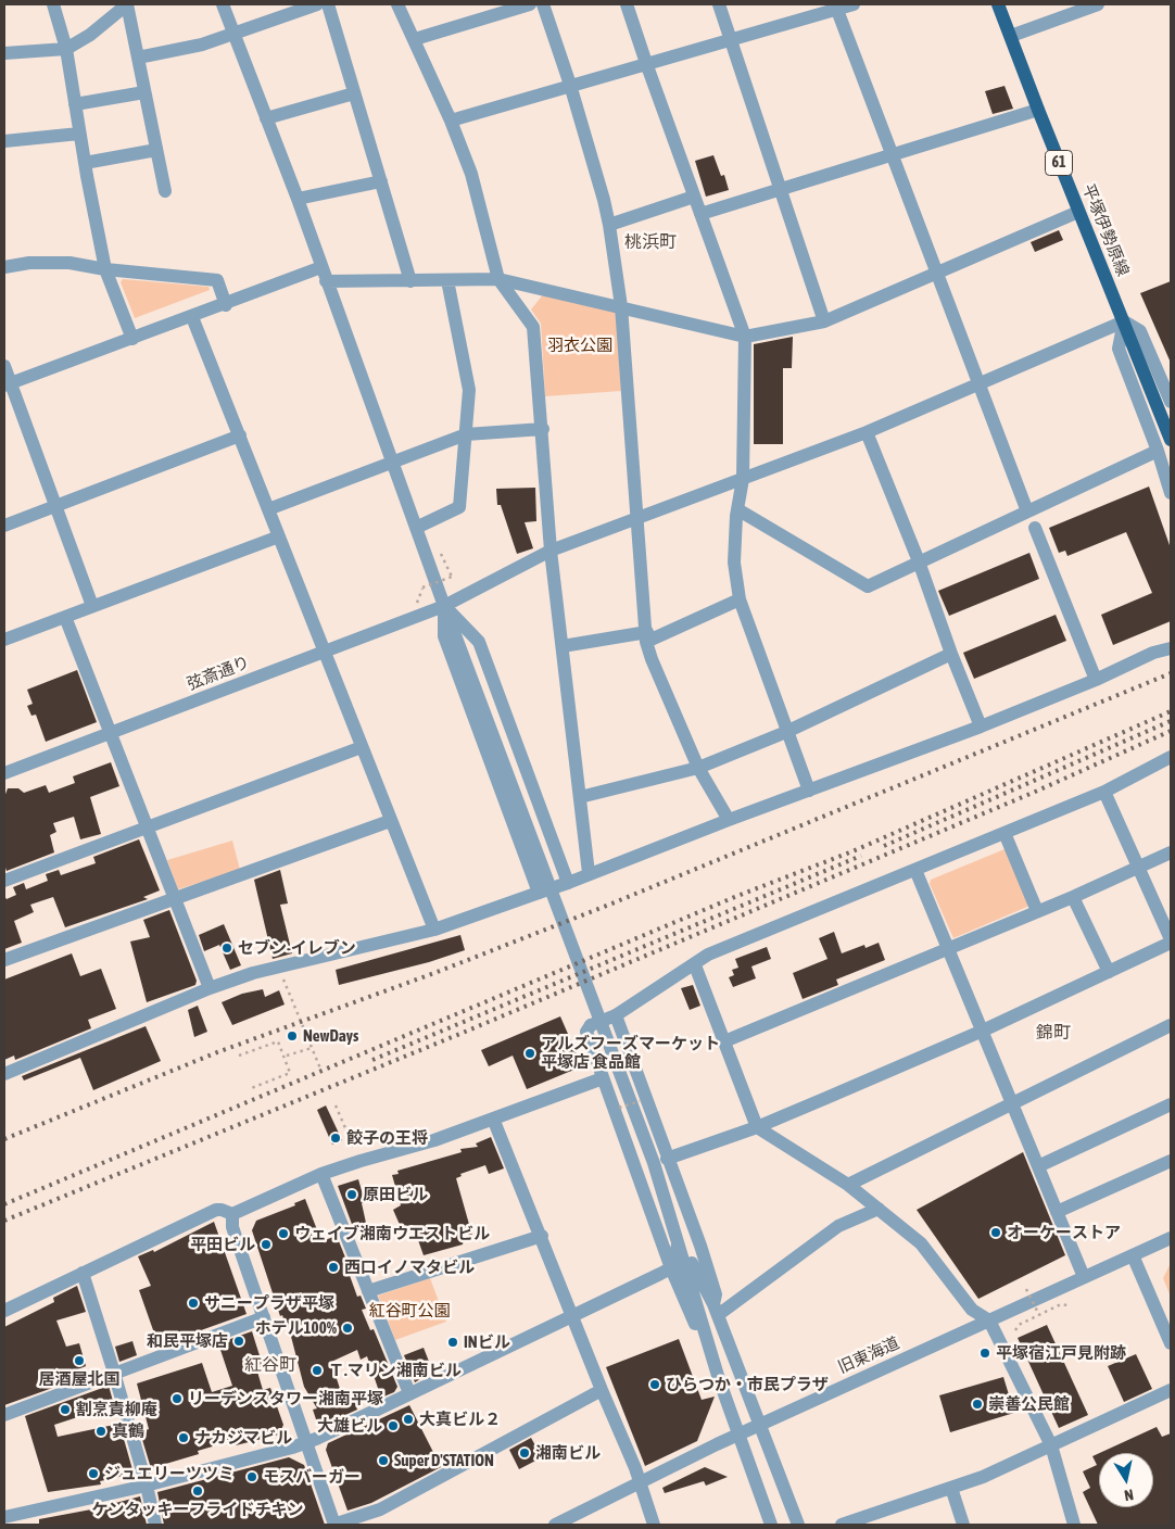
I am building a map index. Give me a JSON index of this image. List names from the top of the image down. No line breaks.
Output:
{"streets":{"main road":["61","平塚伊勢原線"],"street":["弦斎通り","旧東海道"]},"crossings":[["平塚伊勢原線","弦斎通り"]],"districts":["桃浜町","錦町","紅谷町"],"parks":["羽衣公園","紅谷町公園"],"places":["セブン-イレブン","NewDays","アルズフーズマーケット 平塚店 食品館","餃子の王将","原田ビル","オーケーストア","ウェイブ湘南ウエストビル","平田ビル","西口イノマタビル","サニープラザ平塚","ホテル100%","和民平塚店","INビル","平塚宿江戸見附跡","居酒屋北国","Ｔ.マリン湘南ビル","ひらつか・市民プラザ","リーデンスタワー湘南平塚","崇善公民館","割烹責柳庵","大真ビル２","大雄ビル","真鶴","ナカジマビル","湘南ビル","Super D'STATION","ジュエリーツツミ","モスバーガー","ケンタッキーフライドチキン"],"north":"bottom"}
